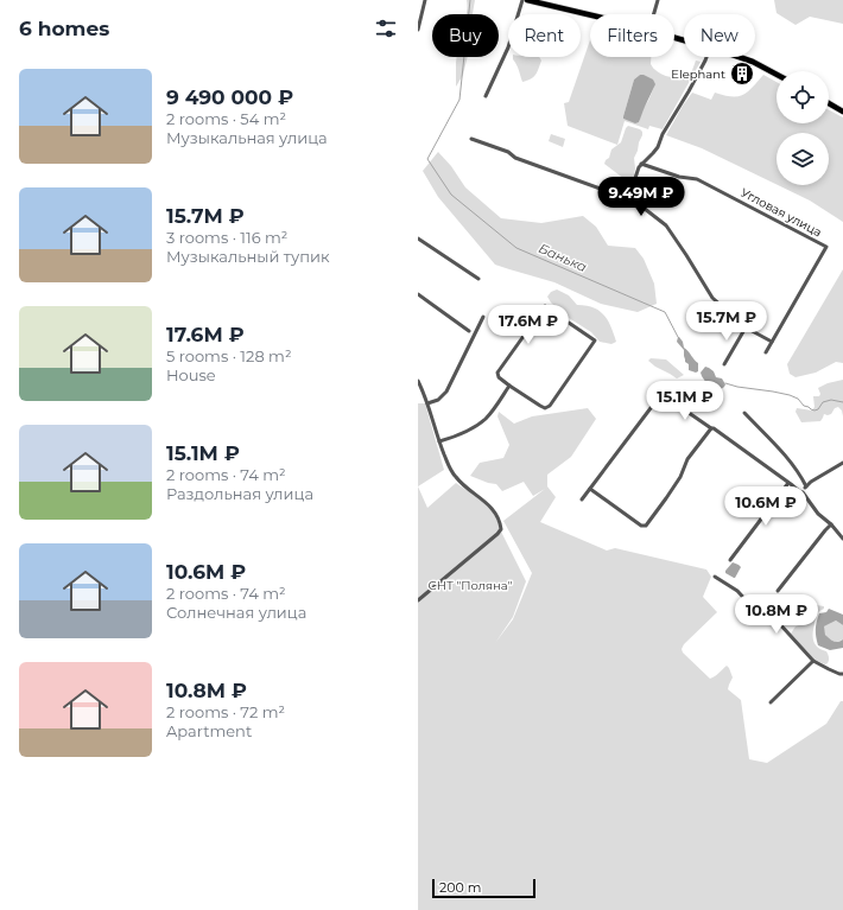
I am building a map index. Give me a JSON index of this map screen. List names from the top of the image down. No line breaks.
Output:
{"streets":{"street":["Угловая улица"]},"water":["Банька"],"parks":["СНТ \"Поляна\""],"places":{"building":["Elephant"]},"scale_bar":"200 m","page":{"heading":"6 homes","chip":["Buy","Rent","Filters","New"],"list":[{"name":"9 490 000 ₽","note":"2 rooms · 54 m² · Музыкальная улица"},{"name":"15.7M ₽","note":"3 rooms · 116 m² · Музыкальный тупик"},{"name":"17.6M ₽","note":"5 rooms · 128 m² · House"},{"name":"15.1M ₽","note":"2 rooms · 74 m² · Раздольная улица"},{"name":"10.6M ₽","note":"2 rooms · 74 m² · Солнечная улица"},{"name":"10.8M ₽","note":"2 rooms · 72 m² · Apartment"}],"price":["9.49M ₽","15.7M ₽","17.6M ₽","15.1M ₽","10.6M ₽","10.8M ₽"],"scale":"200 m"}}
